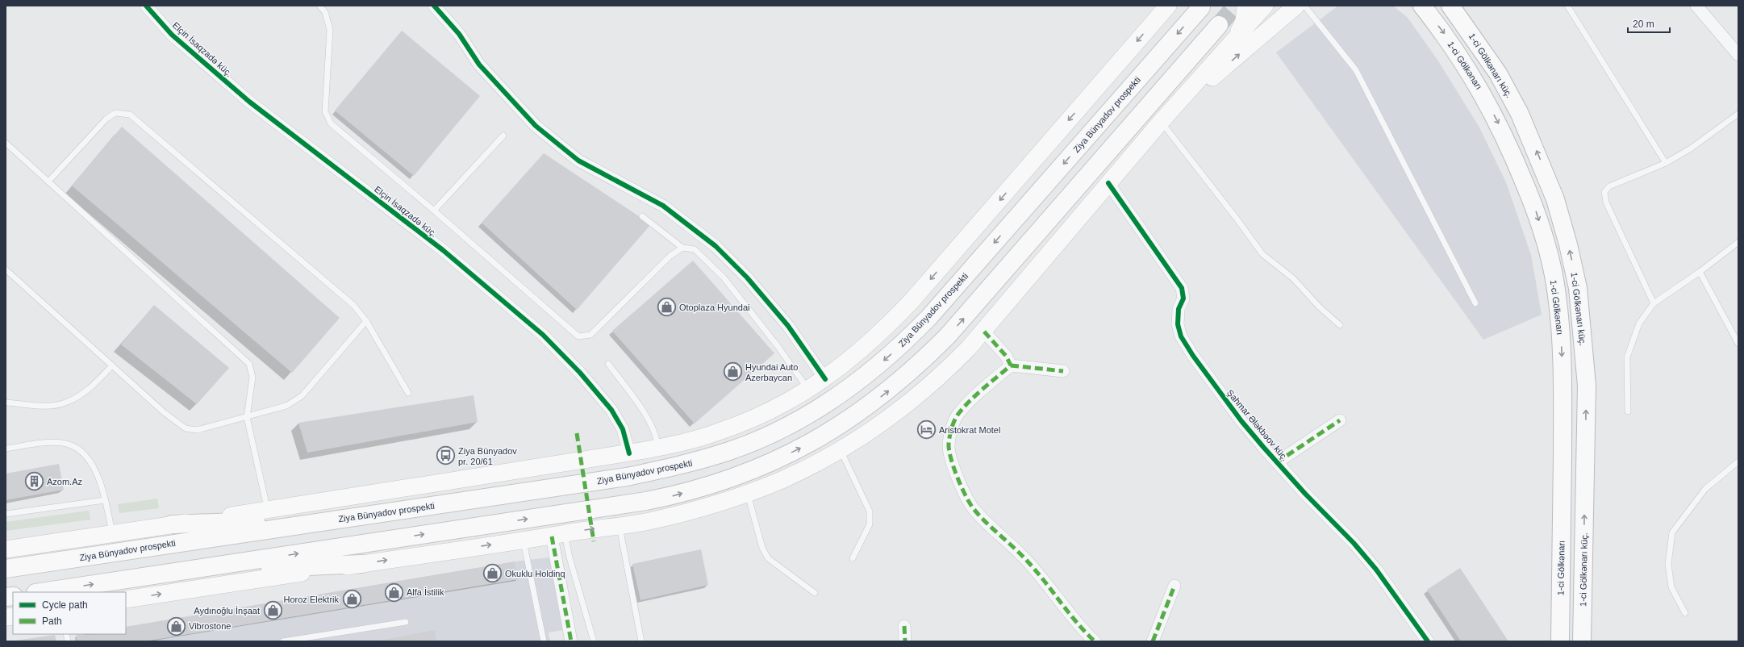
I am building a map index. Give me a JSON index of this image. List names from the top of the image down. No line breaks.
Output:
{"streets":{"main road":["1-ci Gölkənarı","1-ci Gölkənarı küç.","Ziya Bünyadov prospekti"],"street":["Elçin İsaqzadə küç.","Şahmar Ələkbəov küç."]},"crossings":[["Elçin İsaqzadə küç.","Ziya Bünyadov prospekti"]],"one_way":["1-ci Gölkənarı","1-ci Gölkənarı küç."],"places":{"shop":["Otoplaza Hyundai","Hyundai Auto Azerbaycan","Okuklu Holdinq","Alfa İstilik","Horoz Elektrik","Aydınoğlu İnşaat","Vibrostone"],"hotel":["Aristokrat Motel"],"bus stop":["Ziya Bünyadov pr. 20/61"],"building":["Azom.Az"]},"legend":["Cycle path","Path"],"scale_bar":"20 m"}
